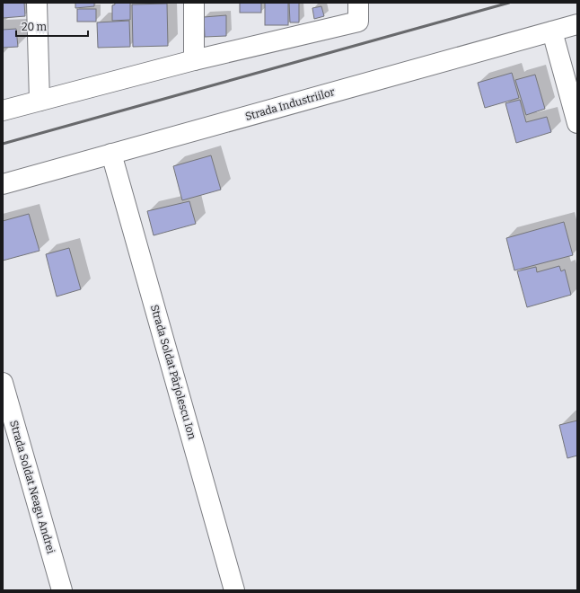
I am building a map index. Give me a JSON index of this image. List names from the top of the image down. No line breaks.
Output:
{"streets":{"street":["Strada Industriilor","Strada Soldat Pârjolescu Ion","Strada Soldat Neagu Andrei"]},"crossings":[["Strada Industriilor","Strada Soldat Pârjolescu Ion"]],"scale_bar":"20 m"}
